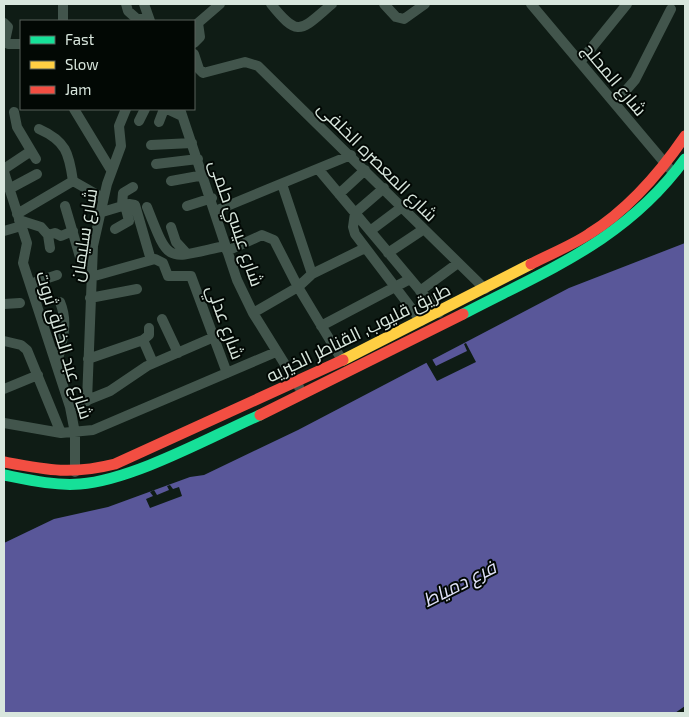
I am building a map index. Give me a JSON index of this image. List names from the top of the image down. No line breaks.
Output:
{"streets":{"main road":["طريق قليوب, القناطر الخيريه"],"street":["شارع المحلج","شارع المعصره الخلفى","شارع عيسي حلمى","شارع سليمان","شارع عدلي","شارع عبد الخالق ثروت"]},"crossings":[["شارع المحلج","طريق قليوب, القناطر الخيريه"],["شارع المعصره الخلفى","طريق قليوب, القناطر الخيريه"],["شارع عيسي حلمى","طريق قليوب, القناطر الخيريه"],["طريق قليوب, القناطر الخيريه","شارع عبد الخالق ثروت"]],"water":["فرع دمياط"],"legend":["Fast","Slow","Jam"]}
